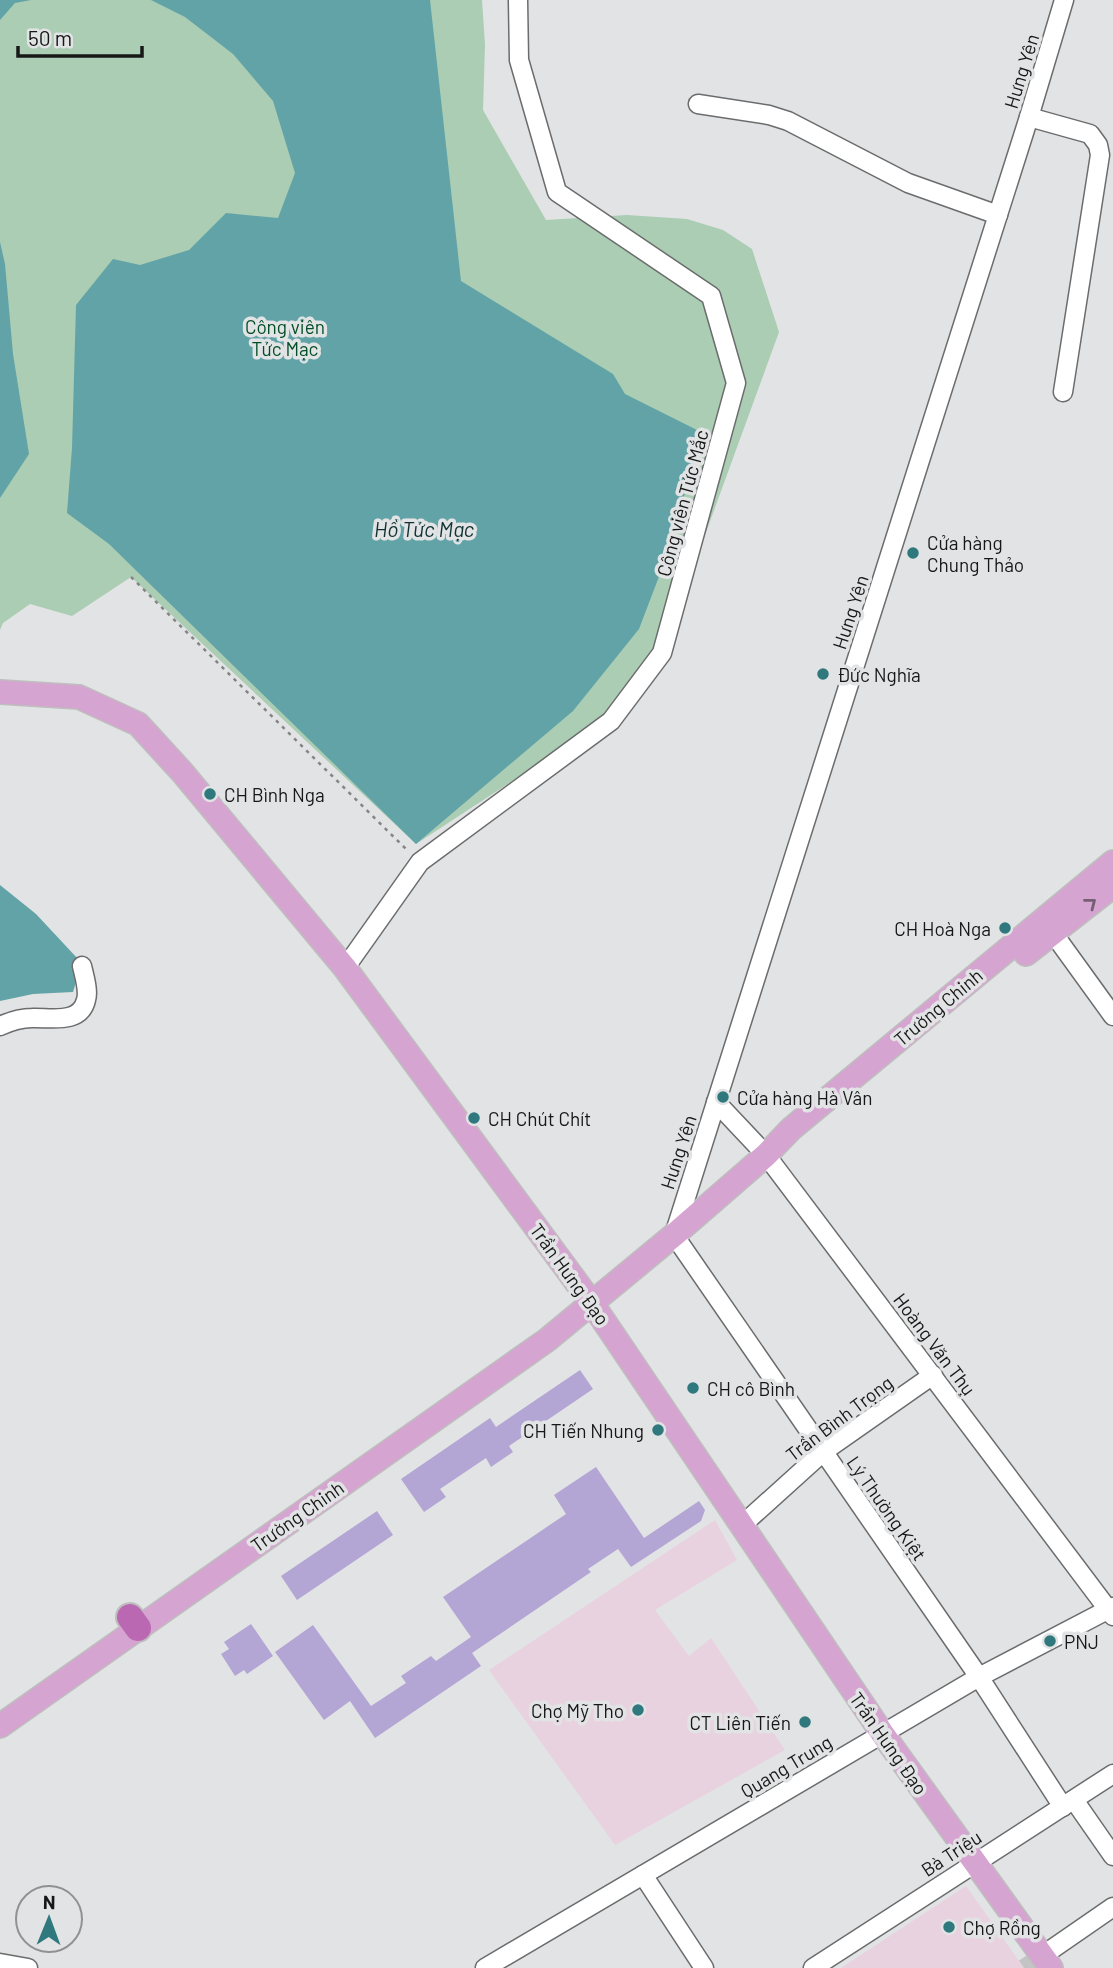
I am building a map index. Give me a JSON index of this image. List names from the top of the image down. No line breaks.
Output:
{"streets":{"main road":["Trường Chinh","Trần Hưng Đạo"],"street":["Hưng Yên","Công viên Tức Mắc","Hoàng Văn Thụ","Trần Bình Trọng","Lý Thường Kiệt","Quang Trung","Bà Triệu"]},"crossings":[["Hưng Yên","Trường Chinh"],["Hưng Yên","Hoàng Văn Thụ"],["Hưng Yên","Lý Thường Kiệt"],["Công viên Tức Mắc","Trần Hưng Đạo"],["Trường Chinh","Trần Hưng Đạo"],["Trường Chinh","Hoàng Văn Thụ"],["Trường Chinh","Lý Thường Kiệt"],["Trần Hưng Đạo","Trần Bình Trọng"],["Trần Hưng Đạo","Quang Trung"],["Trần Hưng Đạo","Bà Triệu"],["Hoàng Văn Thụ","Trần Bình Trọng"],["Hoàng Văn Thụ","Quang Trung"],["Trần Bình Trọng","Lý Thường Kiệt"],["Lý Thường Kiệt","Quang Trung"],["Lý Thường Kiệt","Bà Triệu"]],"water":["Hồ Tức Mạc"],"parks":["Công viên Tức Mạc"],"places":["Cửa hàng Chung Thảo","Đức Nghĩa","CH Bình Nga","CH Hoà Nga","Cửa hàng Hà Vân","CH Chút Chít","CH cô Bình","CH Tiến Nhung","PNJ","Chợ Mỹ Tho","CT Liên Tiến","Chợ Rồng"],"scale_bar":"50 m","north":"top"}
